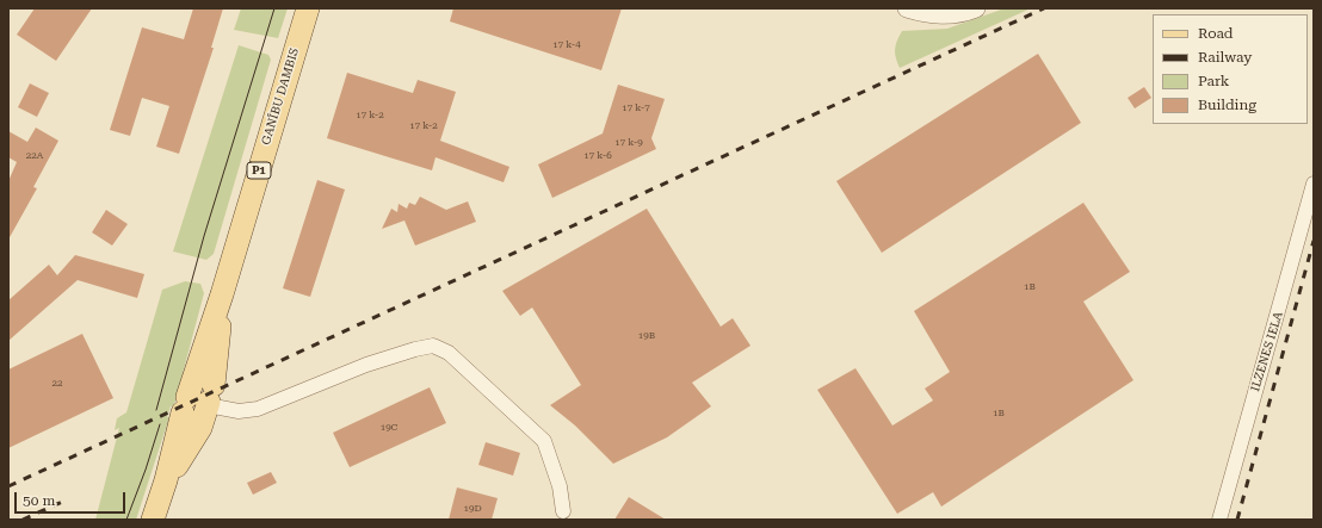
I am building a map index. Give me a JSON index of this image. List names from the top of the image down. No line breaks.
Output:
{"streets":{"main road":["GANĪBU DAMBIS","P1"],"street":["ILZENES IELA"]},"house_numbers":["17 k-4","17 k-7","17 k-2","17 k-2","17 k-9","22A","17 k-6","1B","19B","22","1B","19C","19D"],"legend":["Road","Railway","Park","Building"],"scale_bar":"50 m"}
